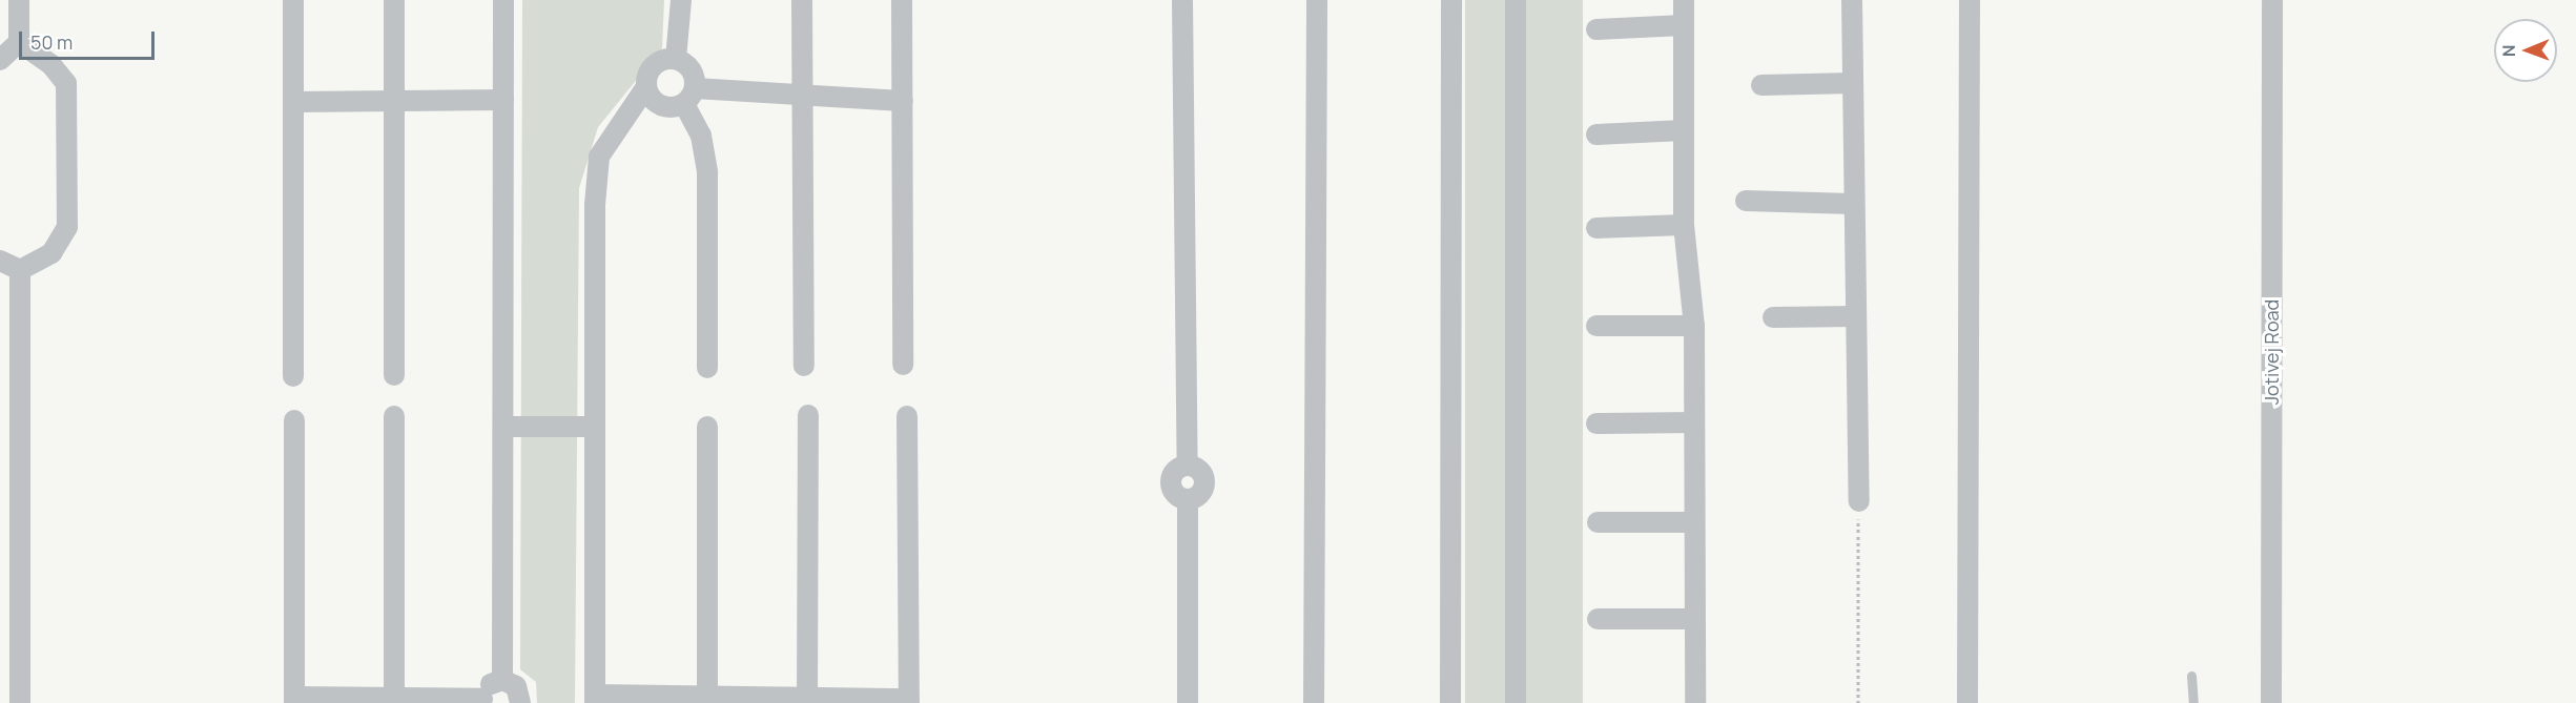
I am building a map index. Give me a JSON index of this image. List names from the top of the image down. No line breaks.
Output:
{"streets":{"street":["Jotivej Road"]},"scale_bar":"50 m","north":"left"}
